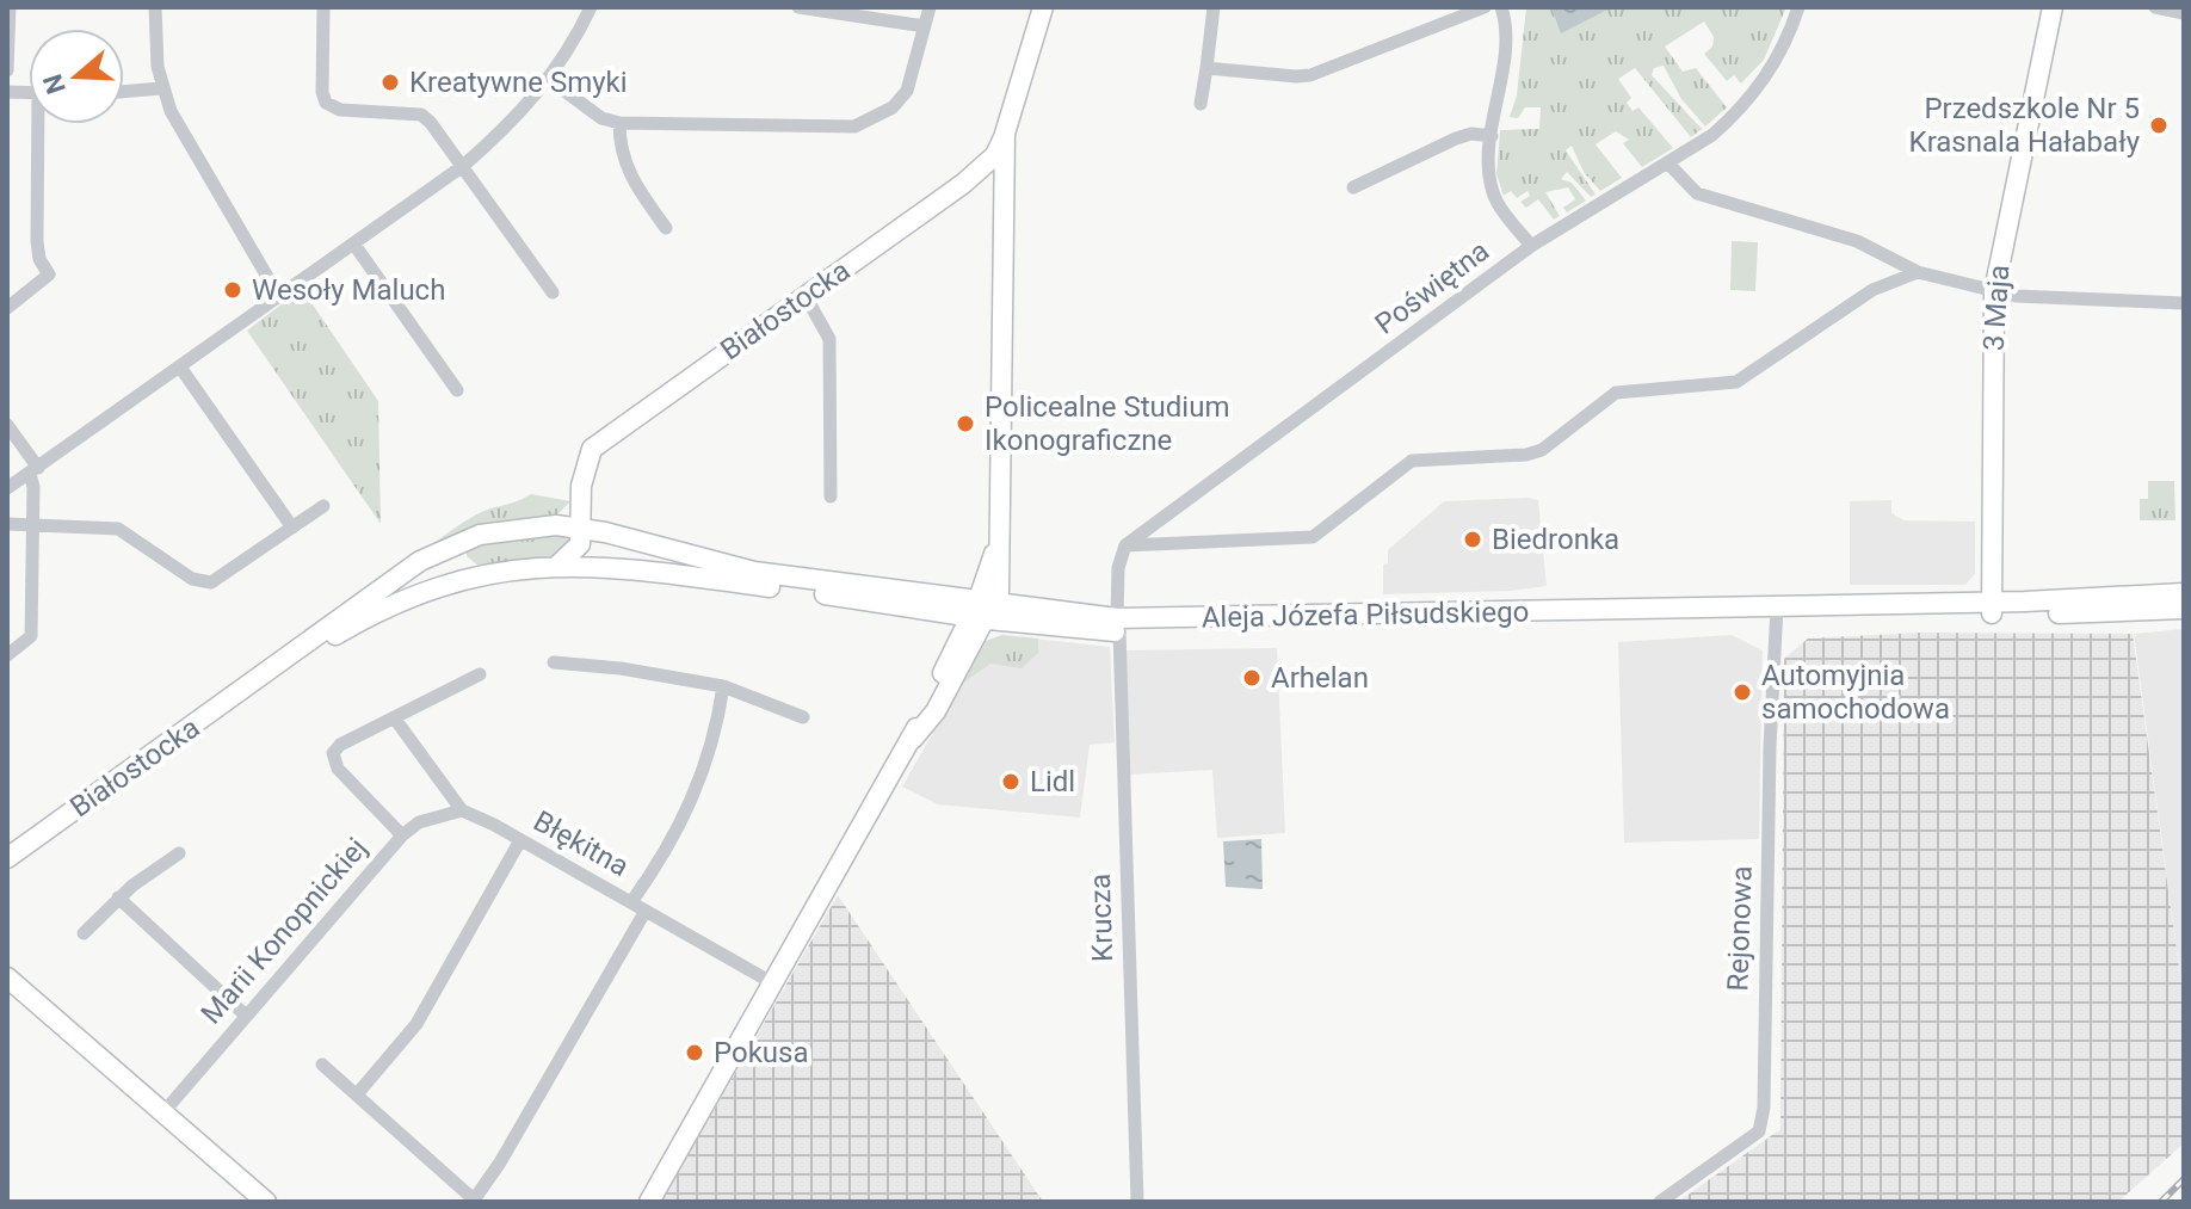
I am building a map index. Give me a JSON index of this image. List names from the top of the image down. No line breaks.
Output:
{"streets":{"main road":["3 Maja","Białostocka","Aleja Józefa Piłsudskiego"],"street":["Poświętna","Błękitna","Krucza","Rejonowa","Marii Konopnickiej"]},"crossings":[["3 Maja","Aleja Józefa Piłsudskiego"],["Białostocka","Aleja Józefa Piłsudskiego"],["Aleja Józefa Piłsudskiego","Krucza"],["Aleja Józefa Piłsudskiego","Rejonowa"],["Błękitna","Marii Konopnickiej"]],"places":["Kreatywne Smyki","Przedszkole Nr 5 Krasnala Hałabały","Wesoły Maluch","Policealne Studium Ikonograficzne","Biedronka","Arhelan","Automyjnia samochodowa","Lidl","Pokusa"],"north":"left"}
